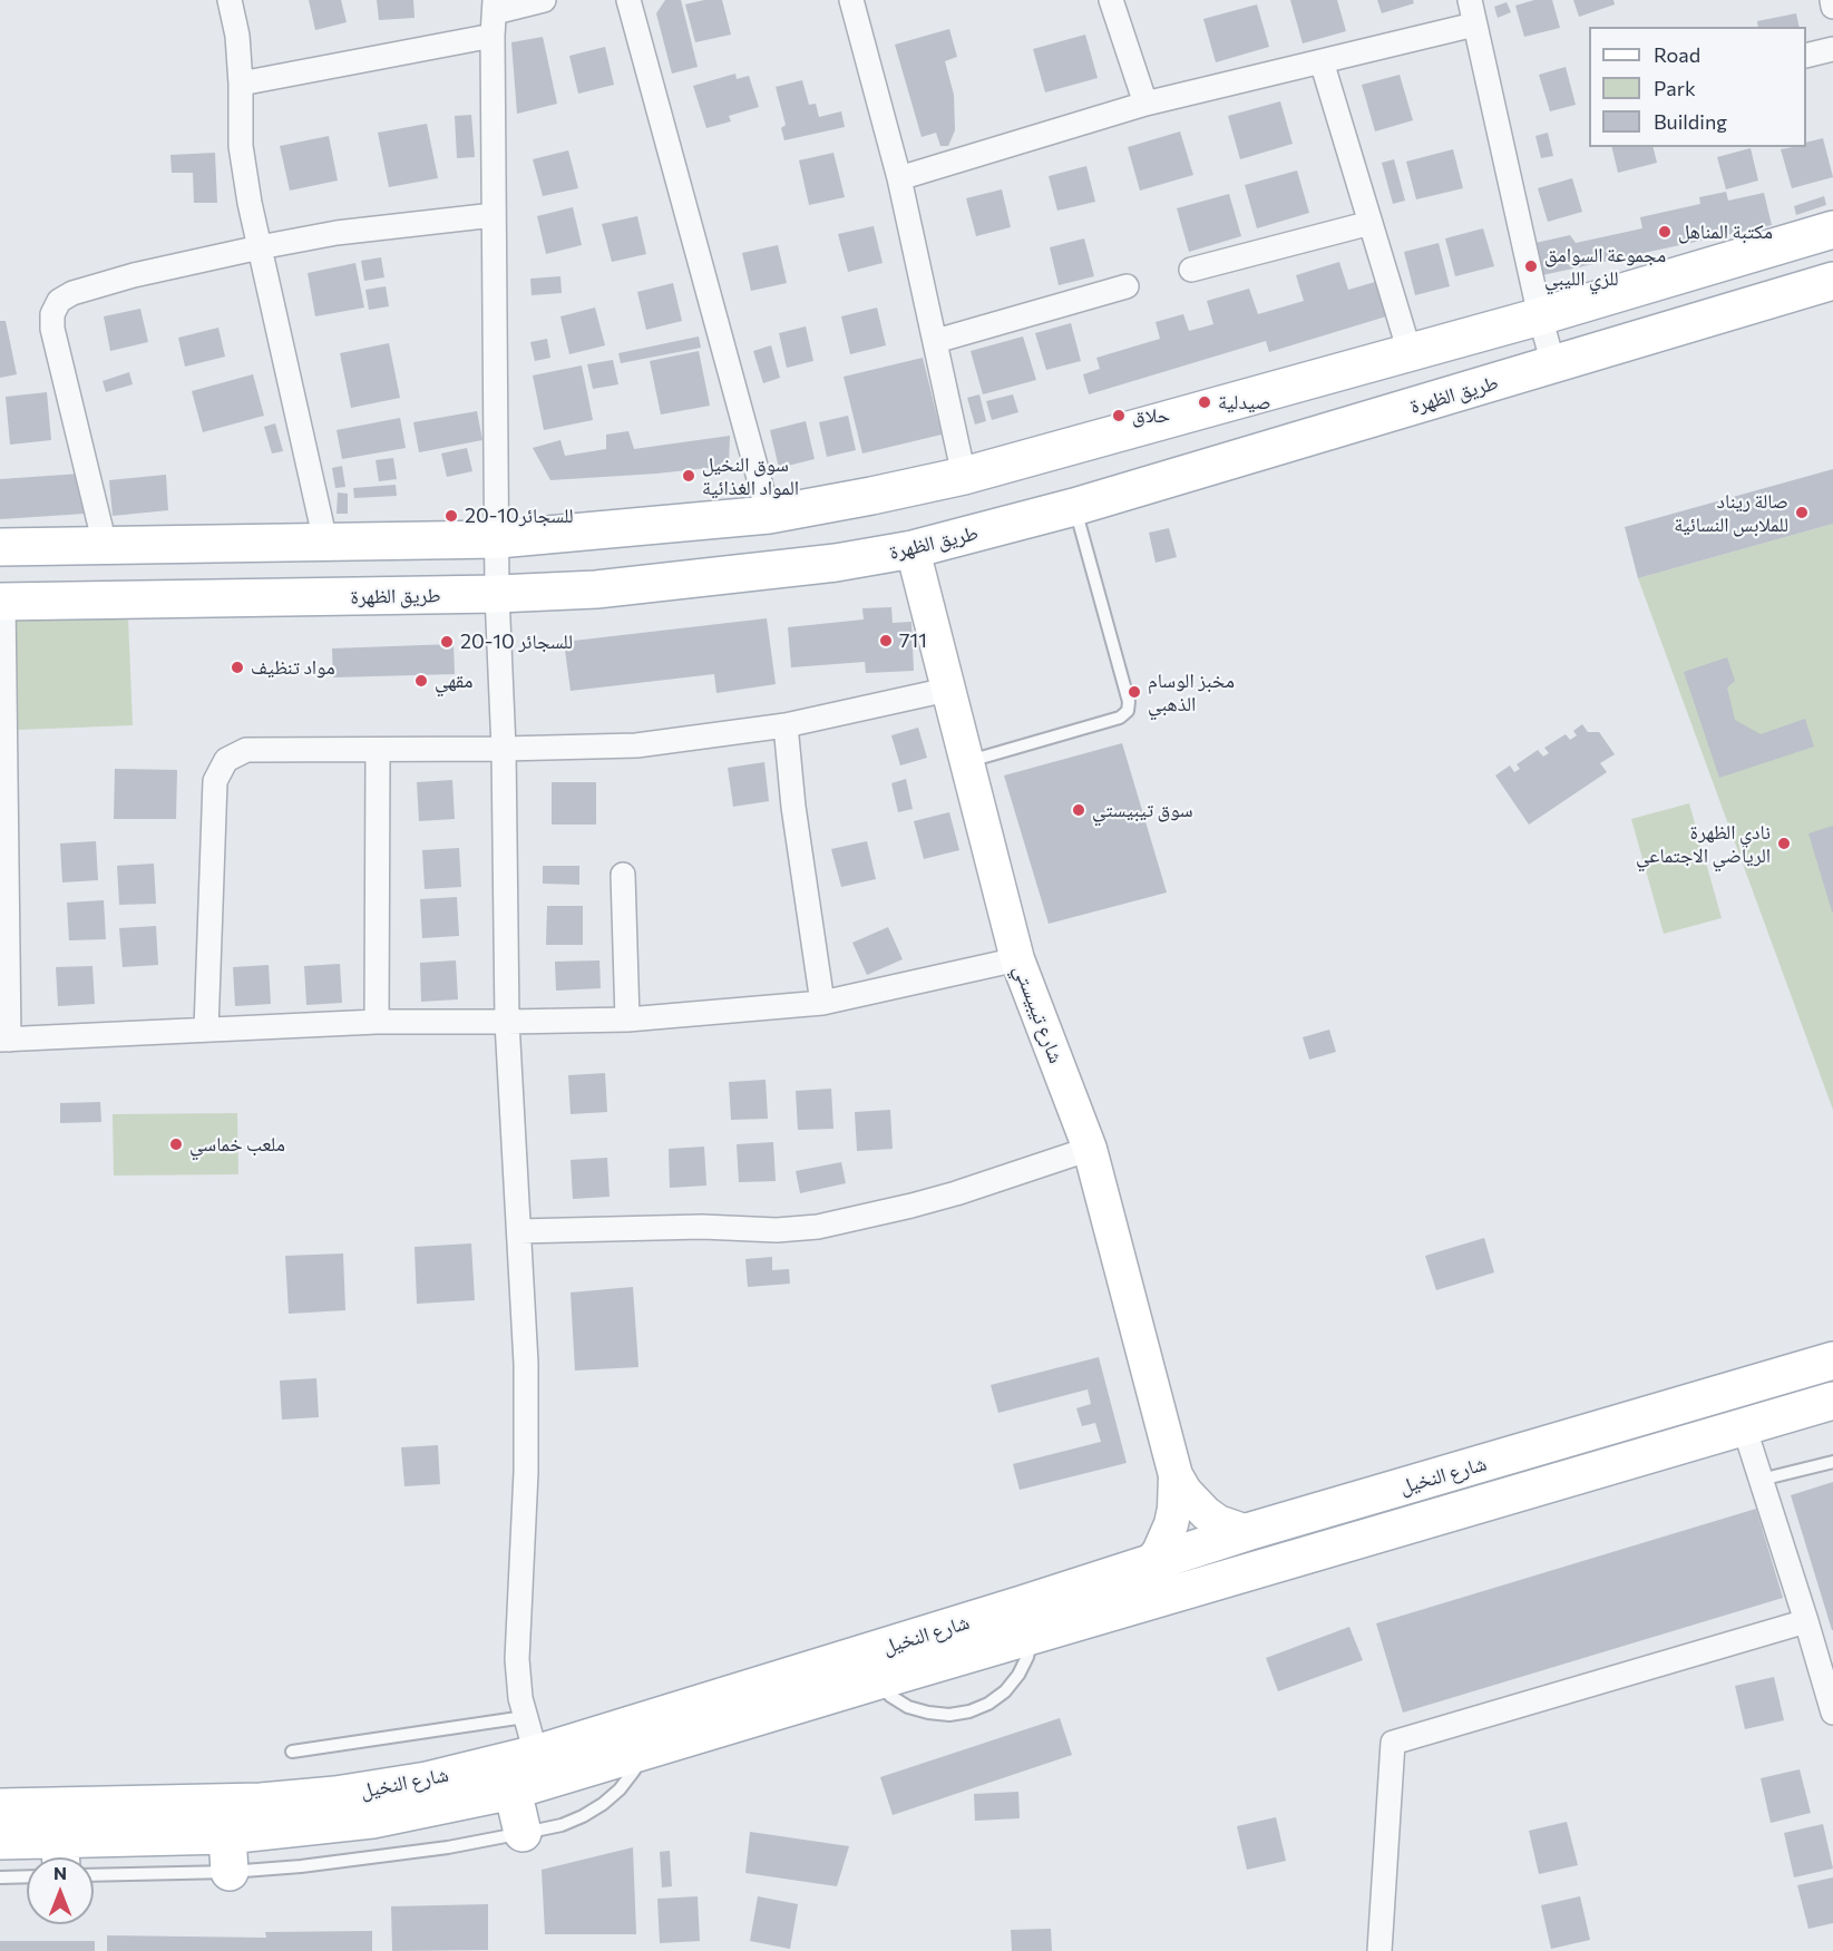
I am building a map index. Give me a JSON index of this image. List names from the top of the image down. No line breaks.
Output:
{"streets":{"main road":["طريق الظهرة","شارع تيبيستي","شارع النخيل"]},"crossings":[["طريق الظهرة","شارع تيبيستي"]],"places":["مكتبة المناهل","مجموعة السوامق للزي الليبي","صيدلية","حلاق","سوق النخيل المواد الغذائية","صالة ريناد للملابس النسائية","20-10للسجائر","711","20-10 للسجائر","مواد تنظيف","مقهي","مخبز الوسام الذهبي","سوق تيبيستي","نادي الظهرة الرياضي الاجتماعي","ملعب خماسي"],"legend":["Road","Park","Building"],"north":"top"}
